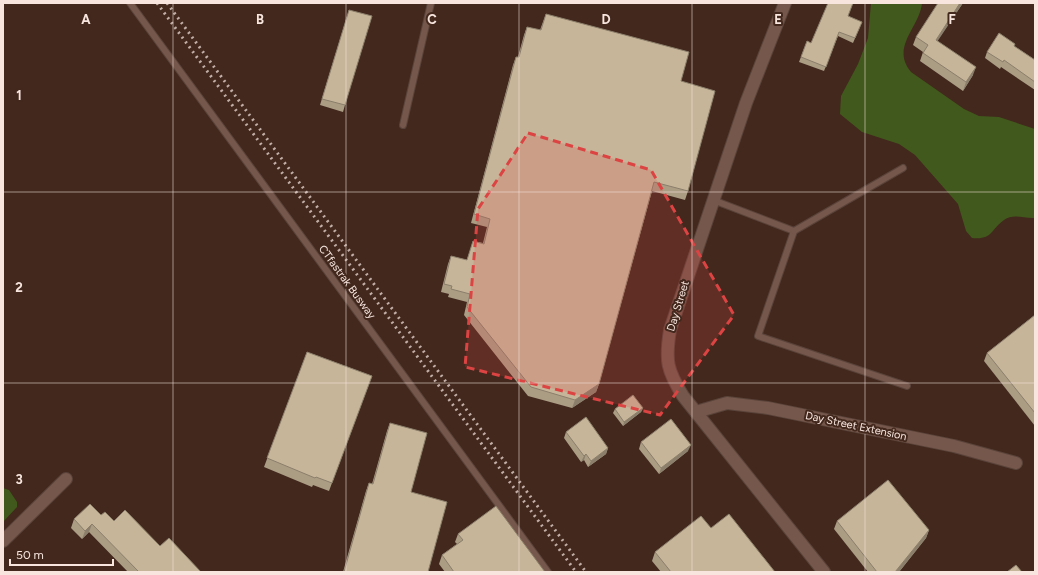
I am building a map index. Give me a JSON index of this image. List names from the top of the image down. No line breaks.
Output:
{"streets":{"street":["Day Street","Day Street Extension"],"lane":["CTfastrak Busway"]},"crossings":[["Day Street","Day Street Extension"]],"scale_bar":"50 m","grid":{"columns":["A","B","C","D","E","F"],"rows":["1","2","3"]}}
